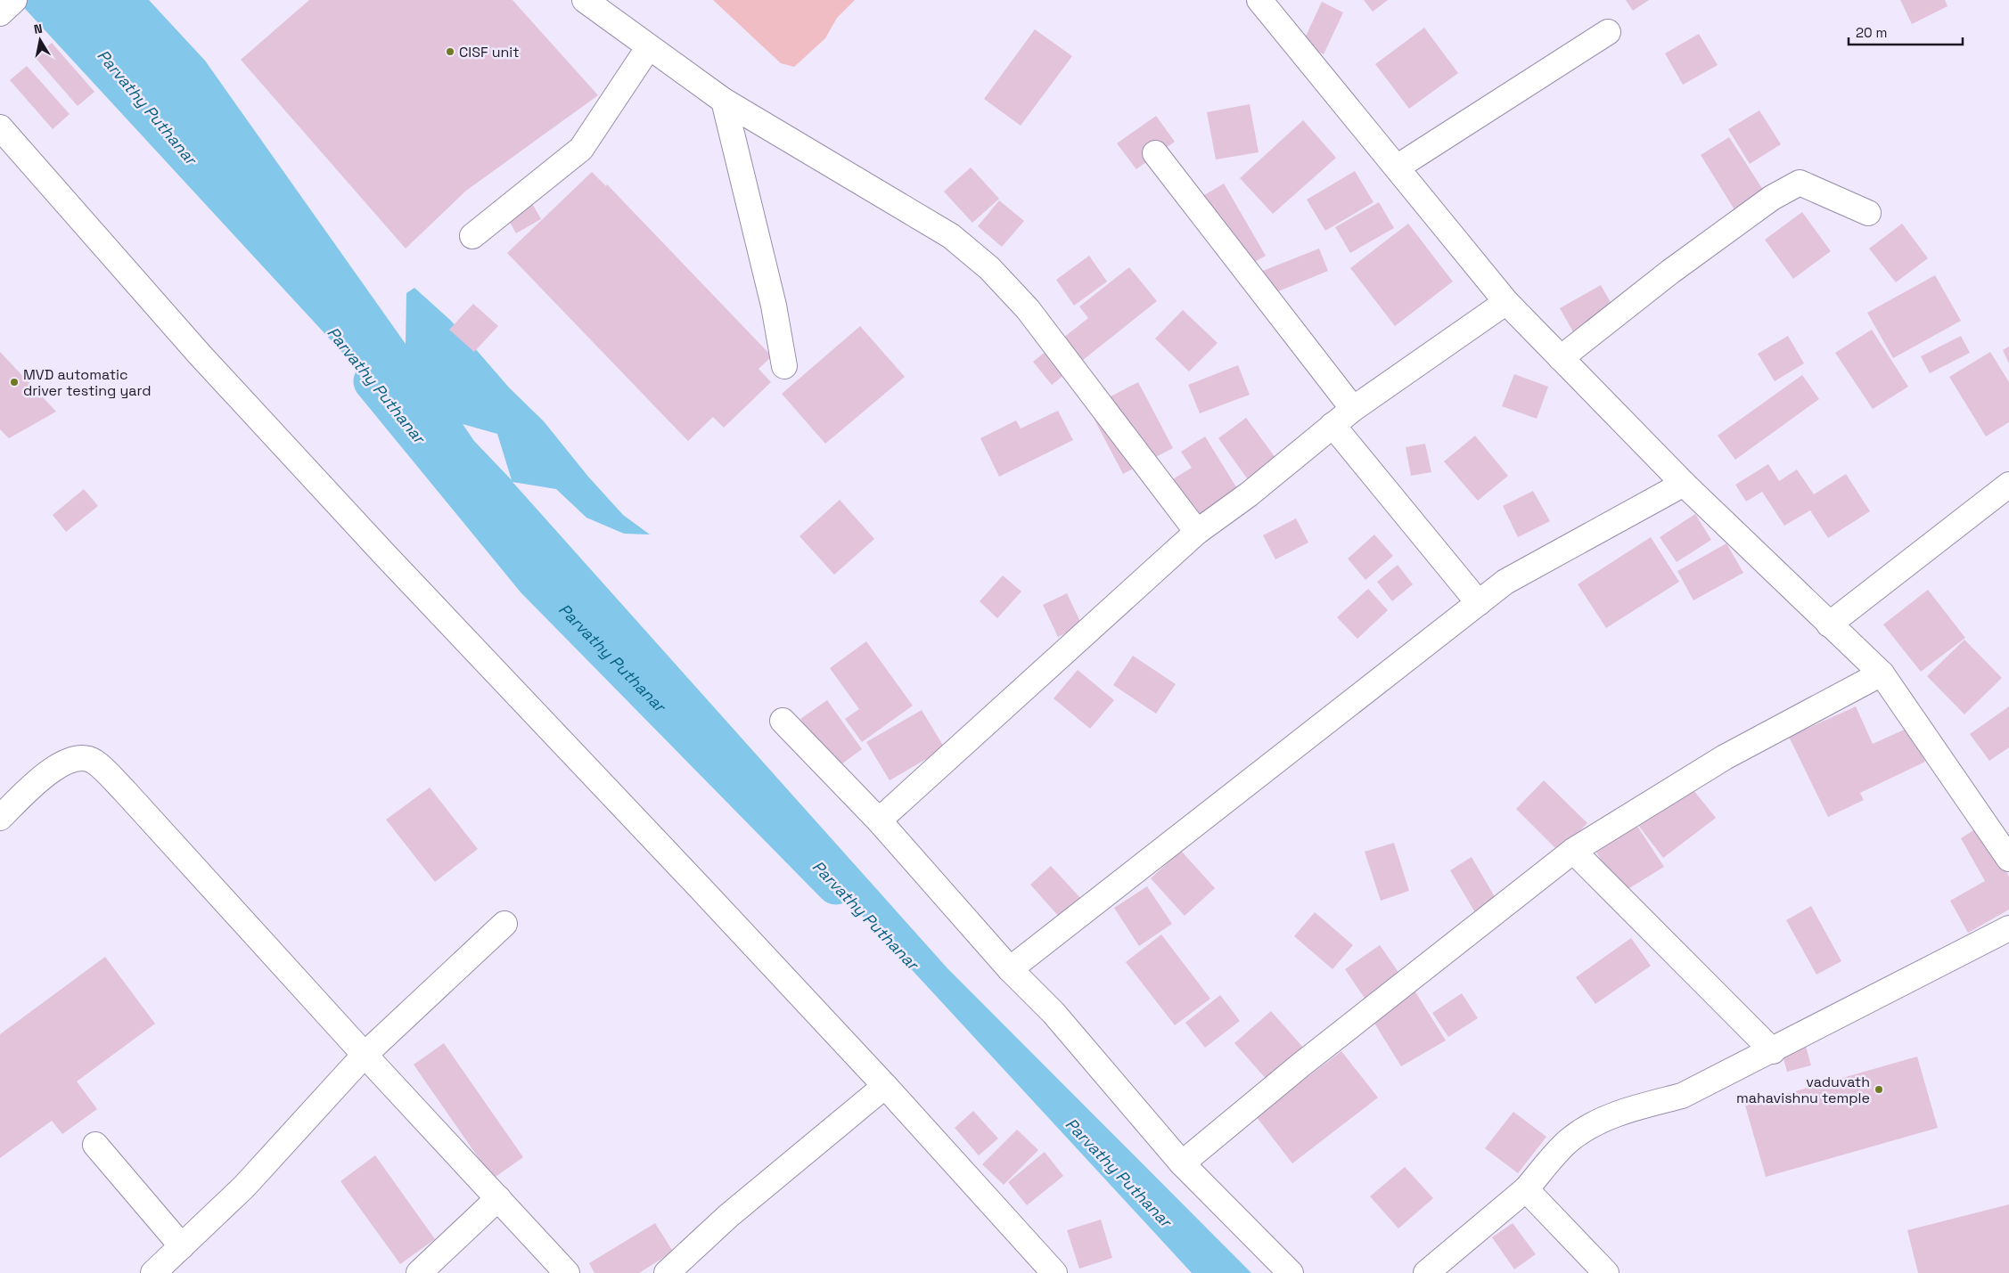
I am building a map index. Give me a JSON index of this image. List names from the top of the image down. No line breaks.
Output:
{"water":["Parvathy Puthanar"],"places":["CISF unit","MVD automatic driver testing yard","vaduvath mahavishnu temple"],"scale_bar":"20 m","north":"top"}
